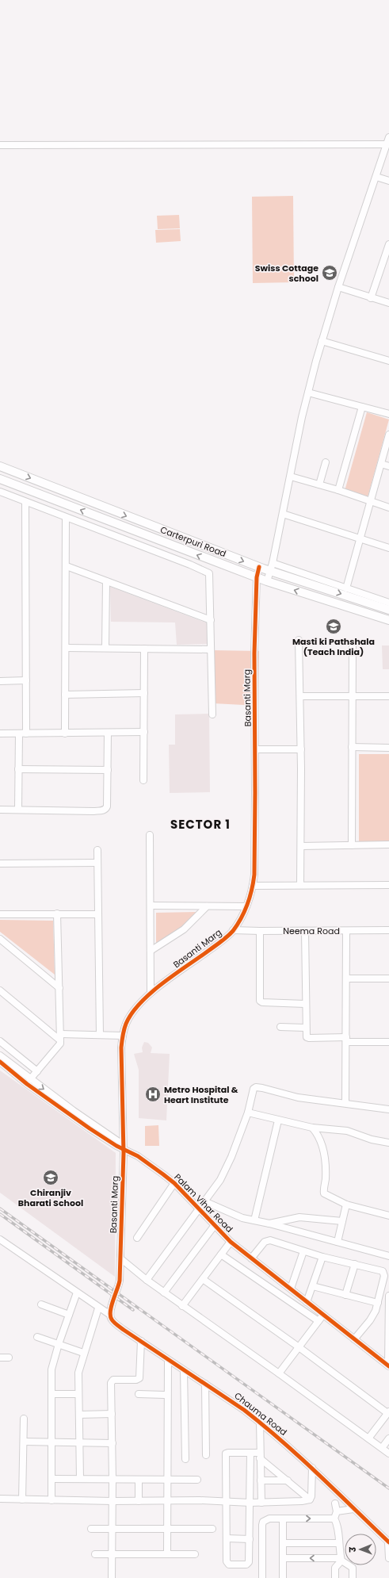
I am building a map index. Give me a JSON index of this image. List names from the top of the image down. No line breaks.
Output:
{"streets":{"main road":["Carterpuri Road"],"street":["Basanti Marg","Neema Road","Palam Vihar Road","Chauma Road"]},"crossings":[["Carterpuri Road","Basanti Marg"],["Basanti Marg","Neema Road"],["Basanti Marg","Palam Vihar Road"],["Basanti Marg","Chauma Road"]],"districts":["SECTOR 1"],"places":{"school or university":["Swiss Cottage school","Masti ki Pathshala (Teach India)","Chiranjiv Bharati School"],"hospital":["Metro Hospital & Heart Institute"]},"north":"left"}
